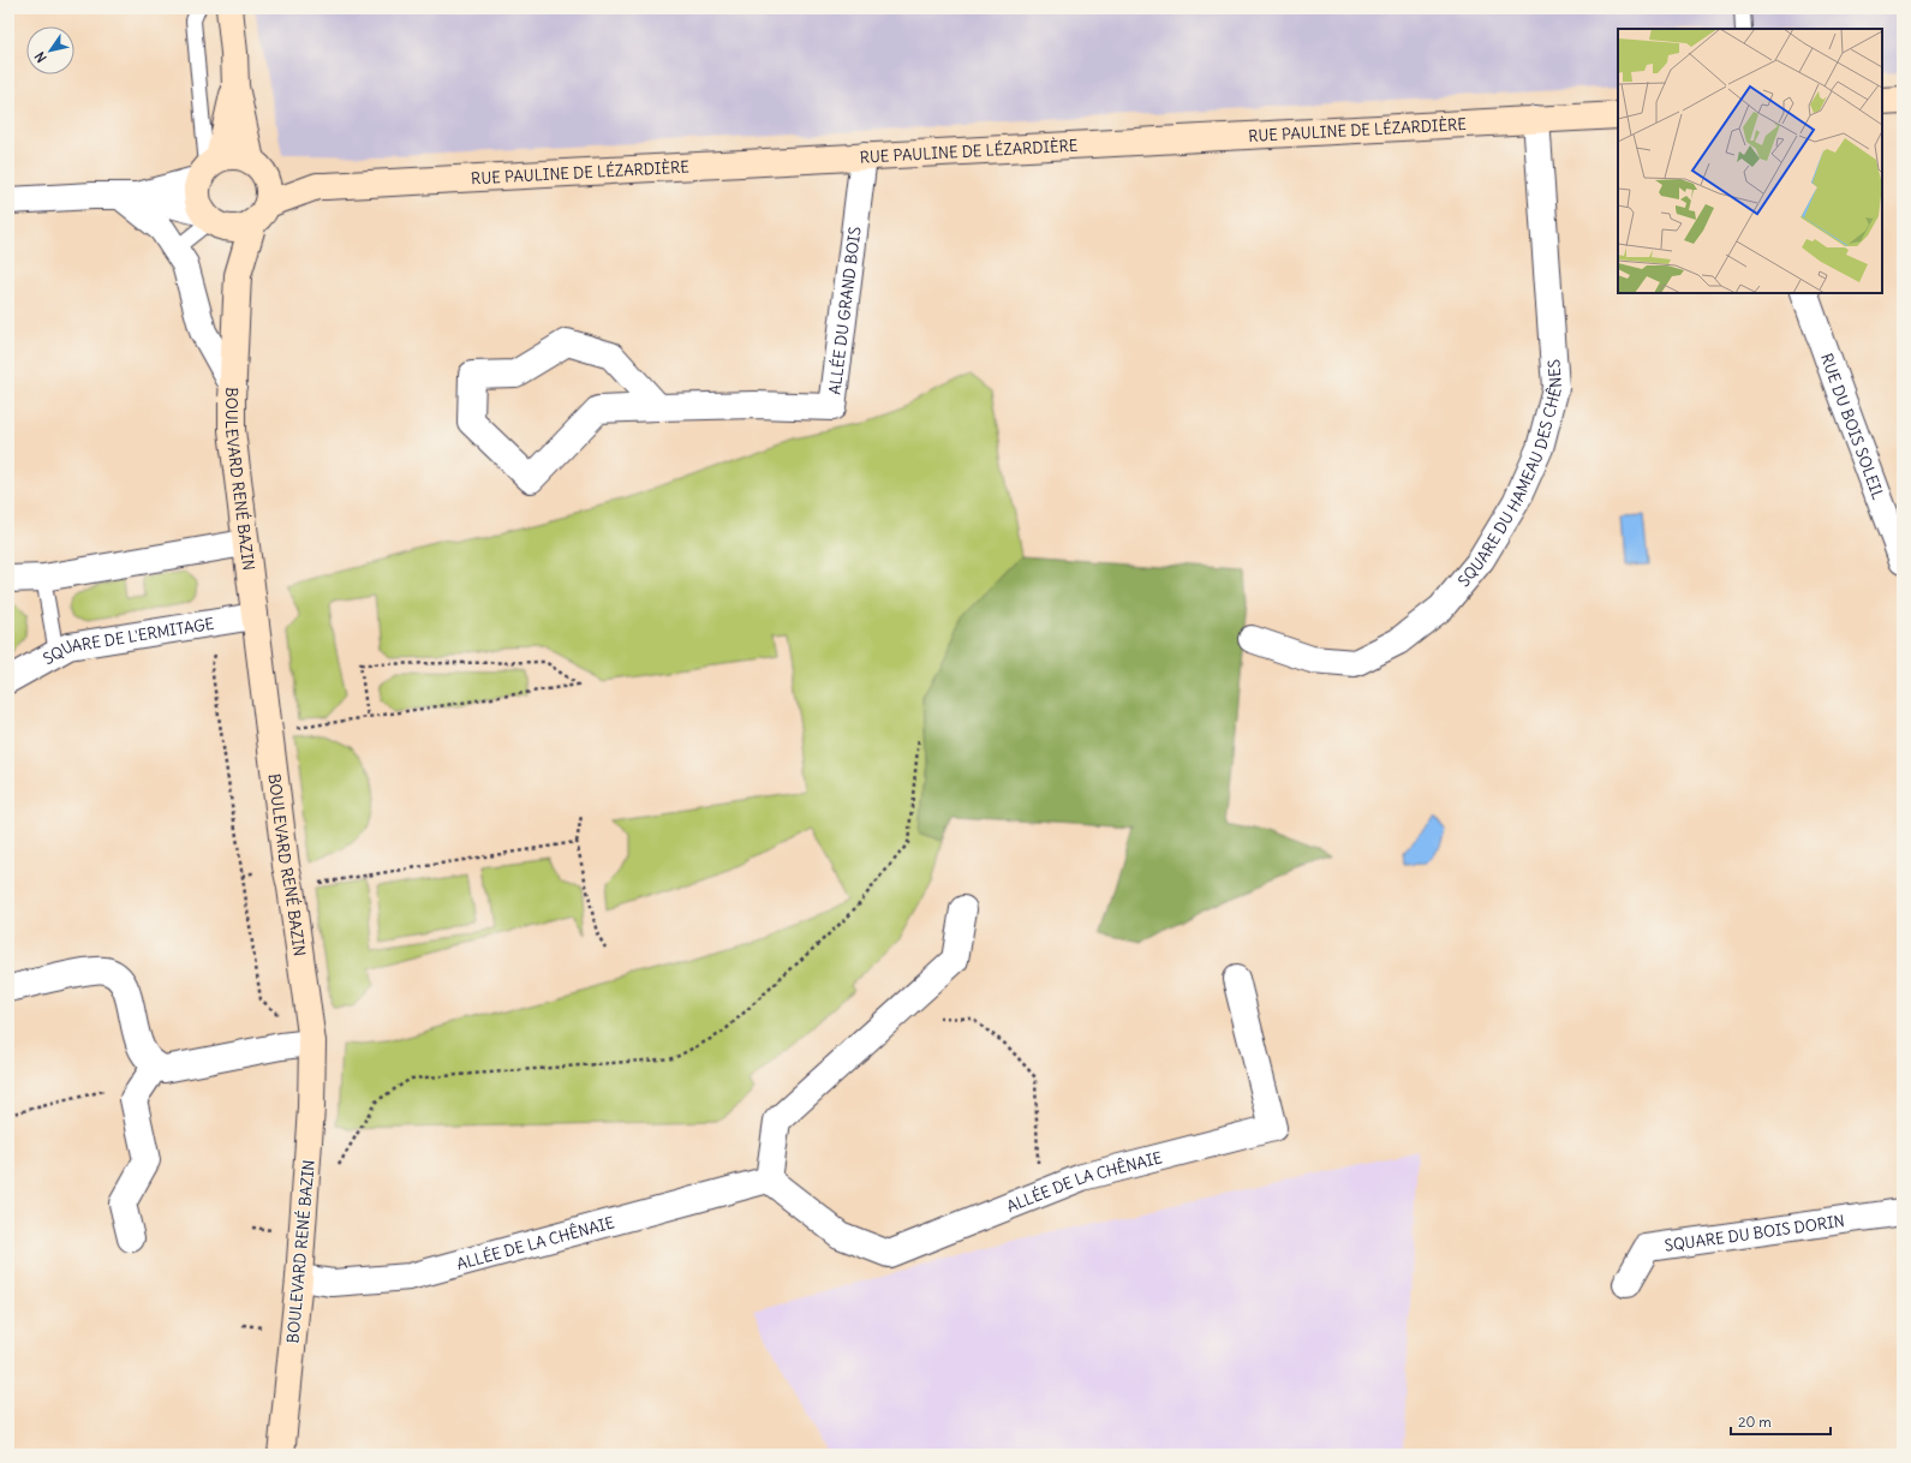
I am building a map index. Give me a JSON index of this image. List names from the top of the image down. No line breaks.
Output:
{"streets":{"main road":["RUE PAULINE DE LÉZARDIÈRE","BOULEVARD RENÉ BAZIN"],"street":["ALLÉE DU GRAND BOIS","RUE DU BOIS SOLEIL","SQUARE DU HAMEAU DES CHÊNES","SQUARE DE L'ERMITAGE","ALLÉE DE LA CHÊNAIE","SQUARE DU BOIS DORIN"]},"crossings":[["RUE PAULINE DE LÉZARDIÈRE","ALLÉE DU GRAND BOIS"],["RUE PAULINE DE LÉZARDIÈRE","SQUARE DU HAMEAU DES CHÊNES"],["RUE PAULINE DE LÉZARDIÈRE","BOULEVARD RENÉ BAZIN"],["BOULEVARD RENÉ BAZIN","SQUARE DE L'ERMITAGE"],["BOULEVARD RENÉ BAZIN","ALLÉE DE LA CHÊNAIE"]],"scale_bar":"20 m","north":"bottom left"}
